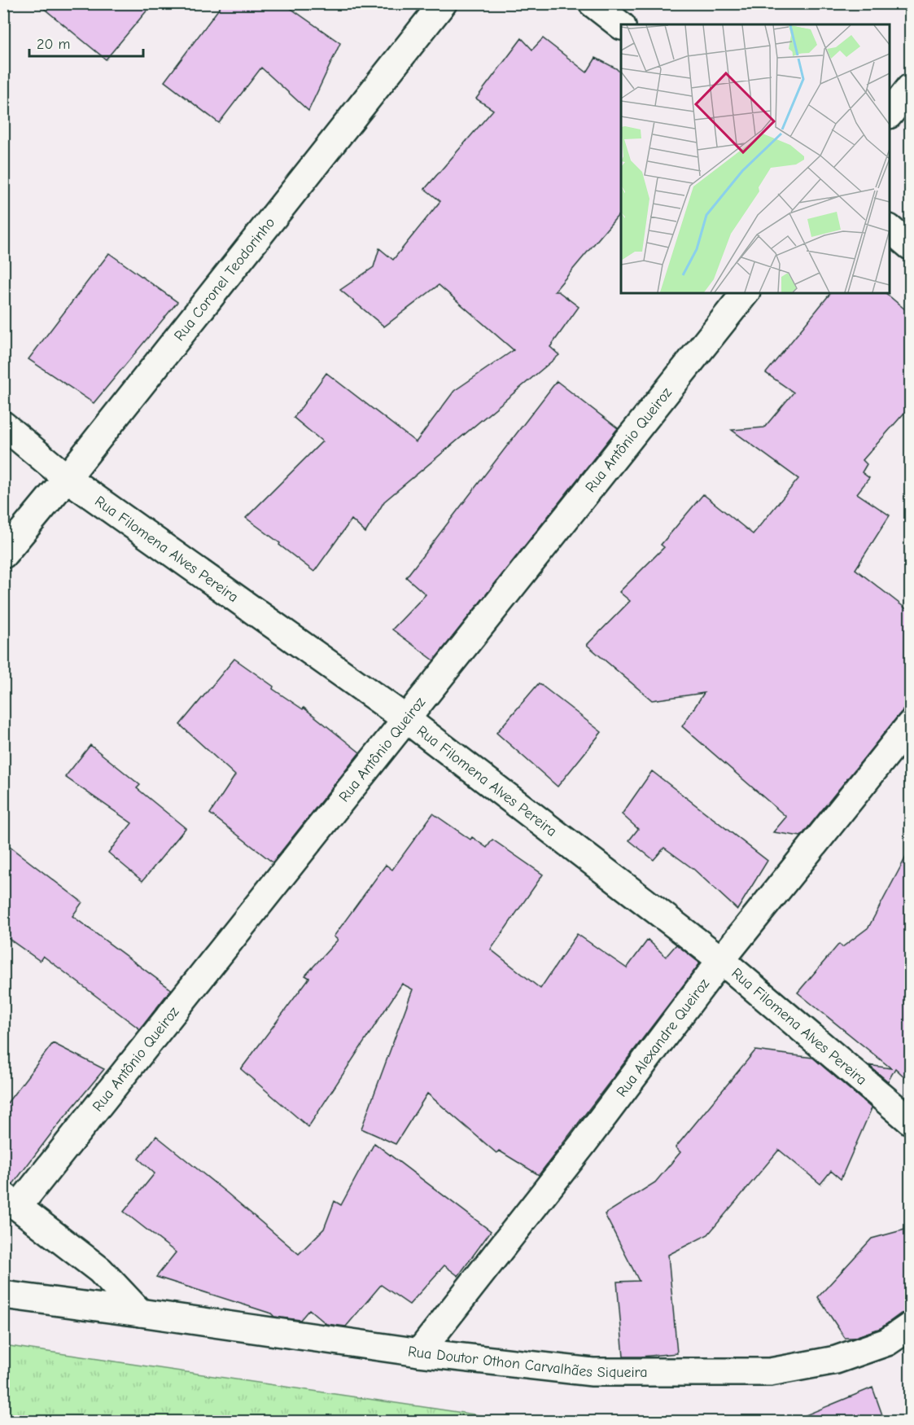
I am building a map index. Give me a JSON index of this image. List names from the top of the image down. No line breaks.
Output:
{"streets":{"street":["Rua Coronel Teodorinho","Rua Antônio Queiroz","Rua Filomena Alves Pereira","Rua Alexandre Queiroz","Rua Doutor Othon Carvalhães Siqueira"]},"crossings":[["Rua Coronel Teodorinho","Rua Filomena Alves Pereira"],["Rua Antônio Queiroz","Rua Filomena Alves Pereira"],["Rua Filomena Alves Pereira","Rua Alexandre Queiroz"],["Rua Alexandre Queiroz","Rua Doutor Othon Carvalhães Siqueira"]],"scale_bar":"20 m"}
